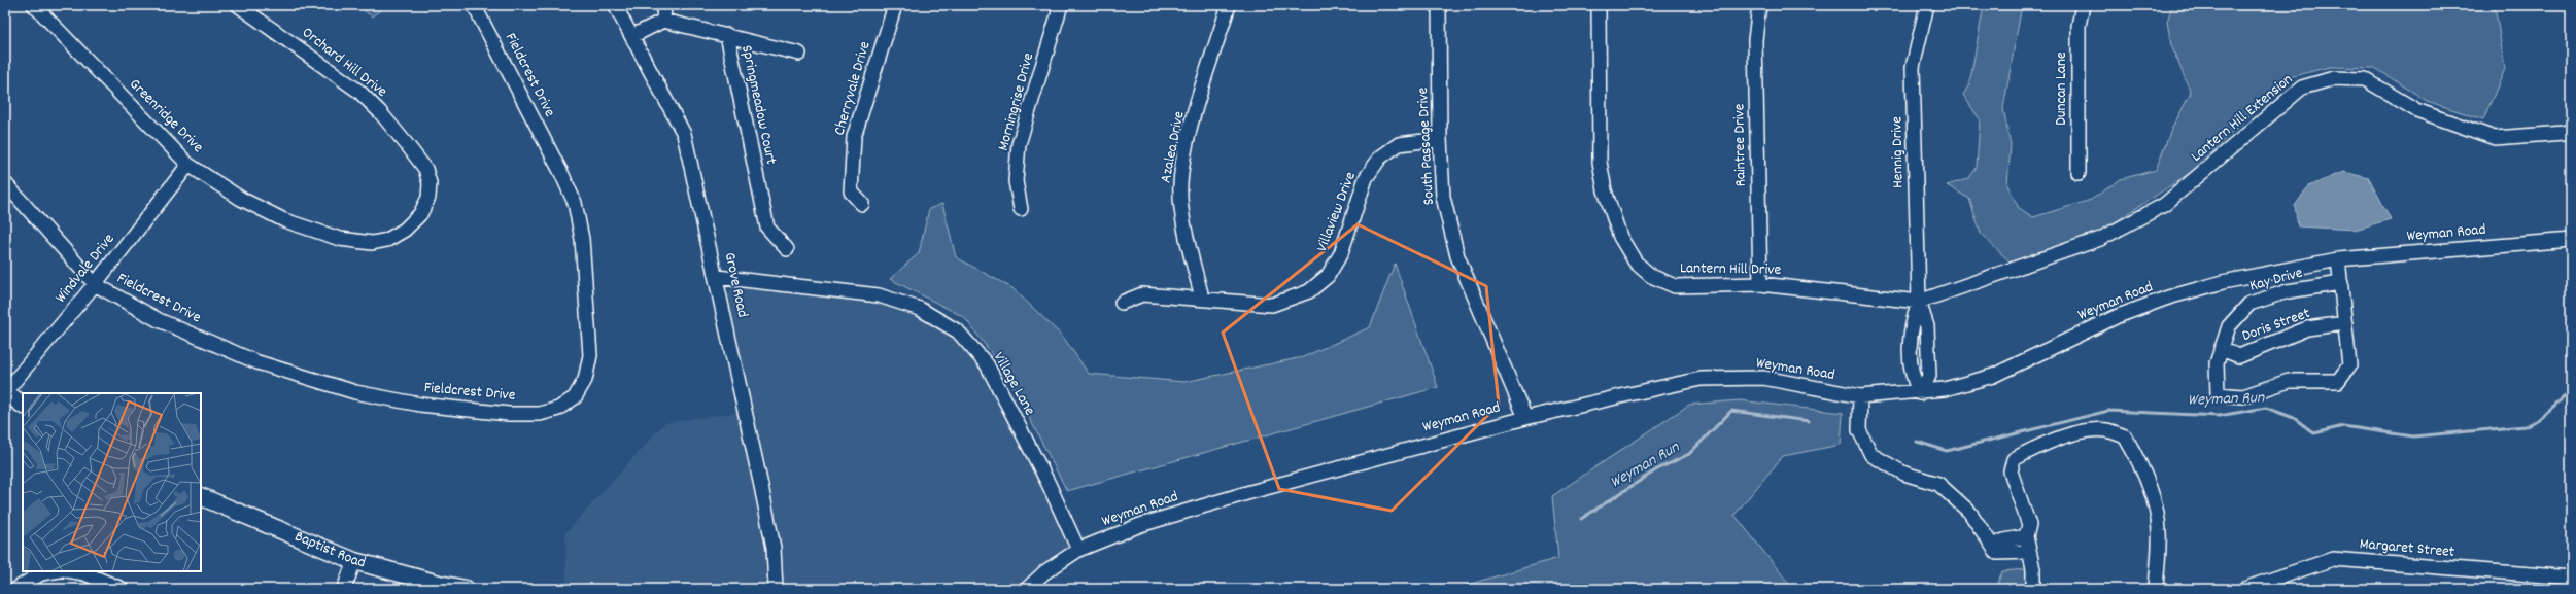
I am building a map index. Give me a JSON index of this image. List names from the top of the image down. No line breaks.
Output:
{"streets":{"main road":["Baptist Road"],"street":["Orchard Hill Drive","Fieldcrest Drive","Cherryvale Drive","Duncan Lane","Morningrise Drive","Springmeadow Court","Greenridge Drive","Lantern Hill Extension","Raintree Drive","South Passage Drive","Azalea Drive","Hennig Drive","Villaview Drive","Weyman Road","Windvale Drive","Lantern Hill Drive","Kay Drive","Grove Road","Doris Street","Village Lane","Margaret Street"]},"crossings":[["Orchard Hill Drive","Greenridge Drive"],["Fieldcrest Drive","Windvale Drive"],["Greenridge Drive","Windvale Drive"],["Lantern Hill Extension","Lantern Hill Drive"],["Raintree Drive","Lantern Hill Drive"],["South Passage Drive","Villaview Drive"],["South Passage Drive","Weyman Road"],["Azalea Drive","Villaview Drive"],["Hennig Drive","Weyman Road"],["Hennig Drive","Lantern Hill Drive"],["Weyman Road","Kay Drive"],["Weyman Road","Village Lane"],["Kay Drive","Doris Street"],["Grove Road","Village Lane"]],"water":["Weyman Run"]}
